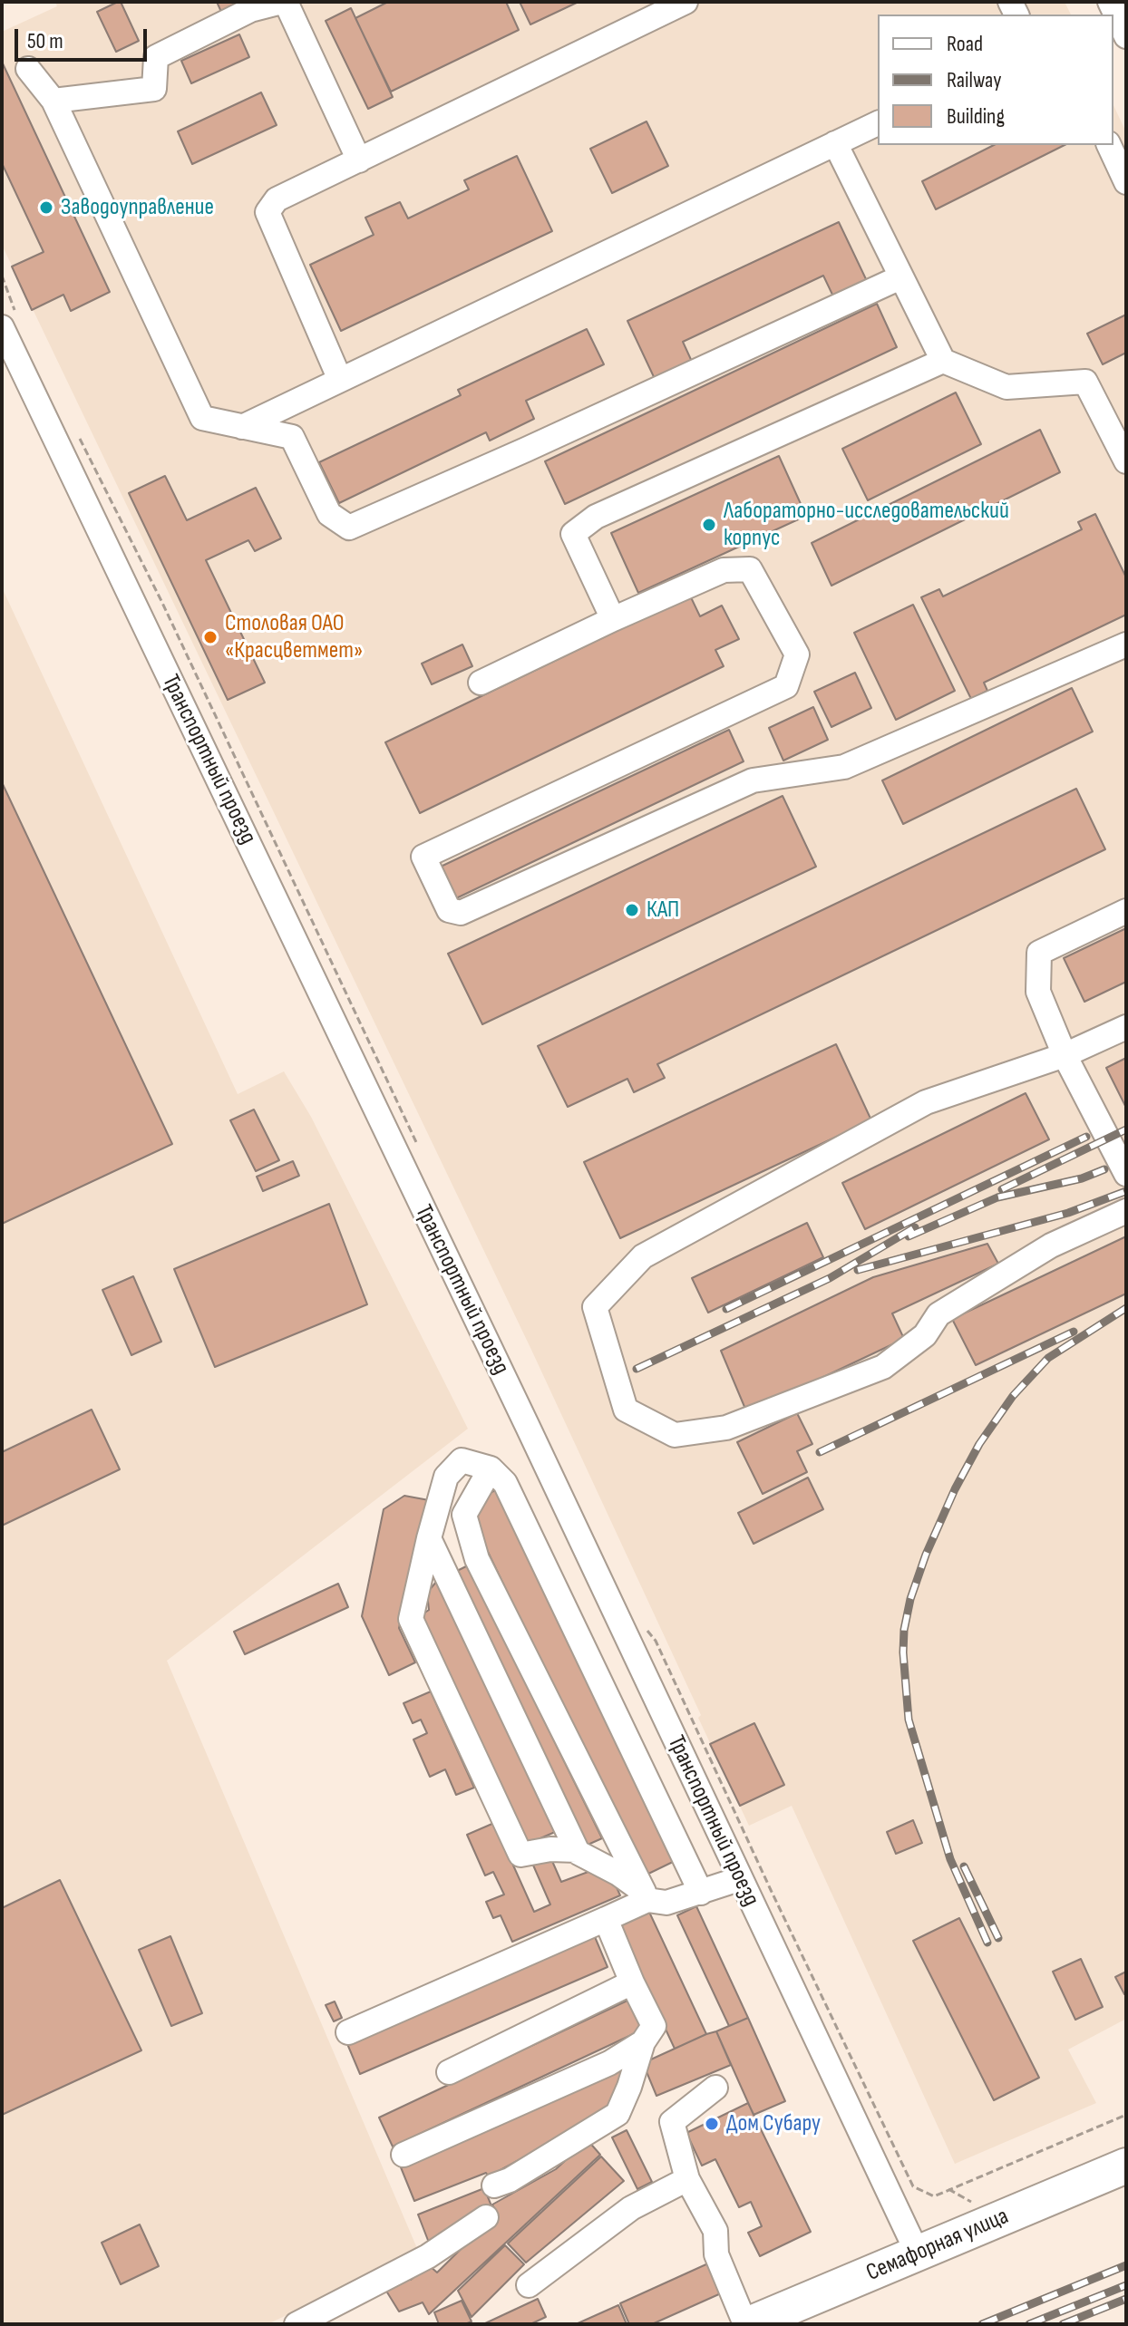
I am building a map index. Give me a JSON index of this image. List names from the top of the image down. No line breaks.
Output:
{"streets":{"highway":["Семафорная улица"],"street":["Транспортный проезд"]},"crossings":[["Транспортный проезд","Семафорная улица"]],"places":["Заводоуправление","Лабораторно-исследовательский корпус","Столовая ОАО «Красцветмет»","КАП","Дом Субару"],"legend":["Road","Railway","Building"],"scale_bar":"50 m"}
